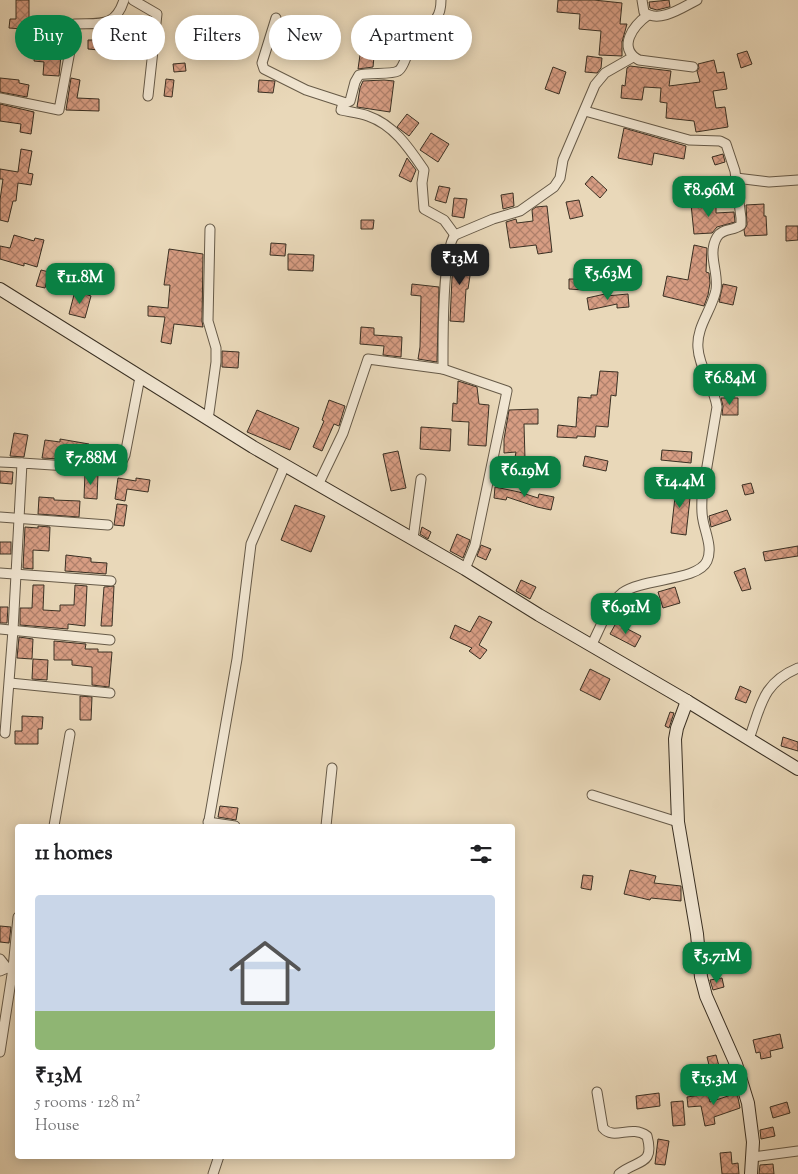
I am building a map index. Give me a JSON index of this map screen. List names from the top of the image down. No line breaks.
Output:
{"page":{"chip":["Buy","Rent","Filters","New","Apartment"],"price":["₹8.96M","₹13M","₹5.63M","₹11.8M","₹6.84M","₹7.88M","₹6.19M","₹14.4M","₹6.91M","₹5.71M","₹15.3M"],"heading":"11 homes","list":[{"name":"₹13M","note":"5 rooms · 128 m² · House"}]}}
